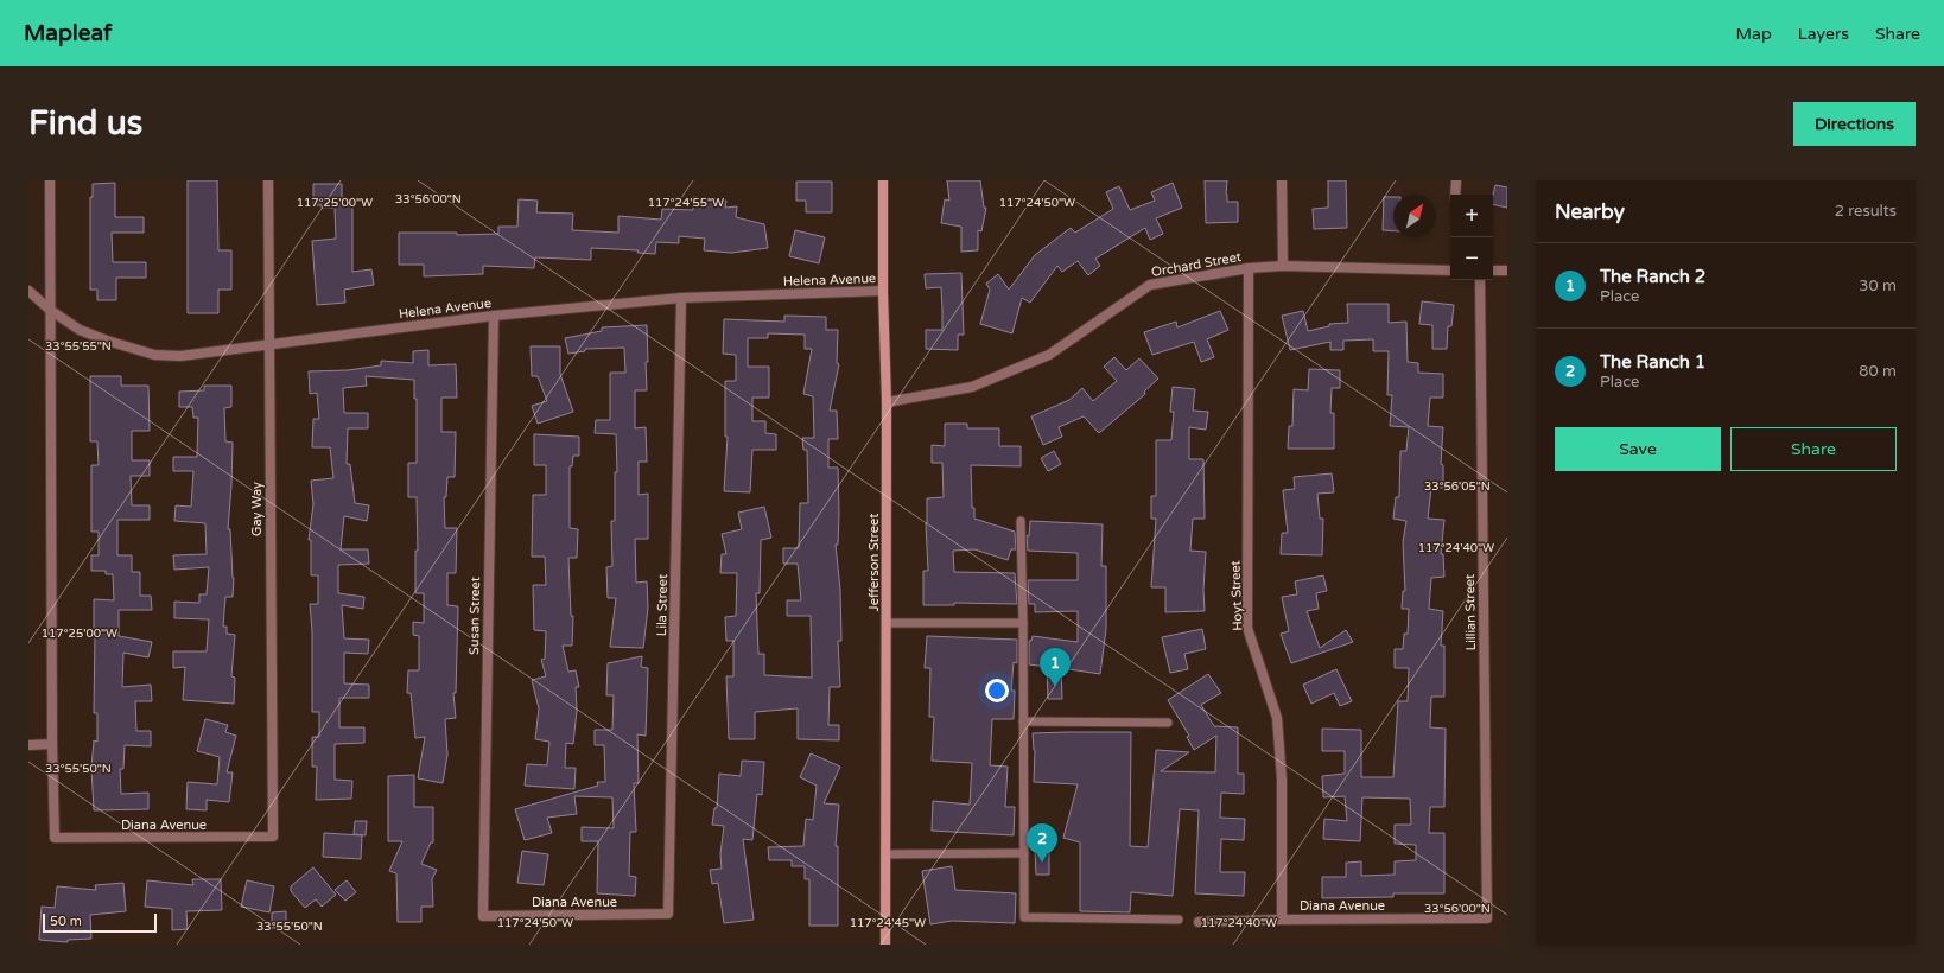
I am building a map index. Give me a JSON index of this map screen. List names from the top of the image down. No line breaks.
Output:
{"streets":{"street":["Orchard Street","Helena Avenue","Gay Way","Jefferson Street","Hoyt Street","Lila Street","Lillian Street","Susan Street","Diana Avenue"]},"crossings":[["Orchard Street","Jefferson Street"],["Orchard Street","Hoyt Street"],["Helena Avenue","Gay Way"],["Helena Avenue","Jefferson Street"],["Helena Avenue","Lila Street"],["Helena Avenue","Susan Street"],["Gay Way","Diana Avenue"],["Hoyt Street","Diana Avenue"],["Lila Street","Diana Avenue"],["Lillian Street","Diana Avenue"],["Susan Street","Diana Avenue"]],"scale_bar":"50 m","north":"top right","page":{"header":"Mapleaf","nav":["Map","Layers","Share"],"buttons":["Directions",["Save","Share"]],"title":"Find us","heading":["Nearby","2 results"],"map_buttons":["+","−"],"list":[{"mark":"1","name":"The Ranch 2","note":"Place","value":"30 m"},{"mark":"2","name":"The Ranch 1","note":"Place","value":"80 m"}],"pins":["1","2"],"scale":"50 m"},"coordinates":["33°56'00\"N","117°25'00\"W","117°24'55\"W","117°24'50\"W","33°55'55\"N","33°56'05\"N","117°24'40\"W","33°55'50\"N","117°24'45\"W"]}
